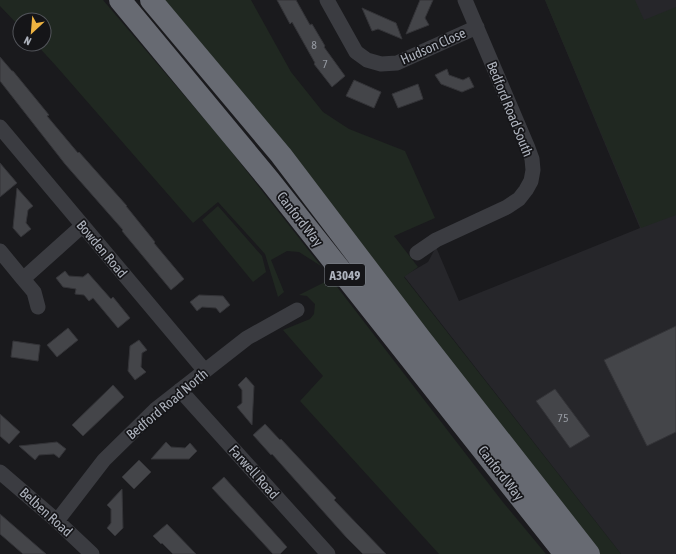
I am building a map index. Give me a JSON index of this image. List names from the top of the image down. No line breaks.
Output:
{"streets":{"highway":["Canford Way","A3049"],"street":["Hudson Close","Bedford Road South","Bowden Road","Bedford Road North","Farwell Road","Belben Road"]},"crossings":[["Hudson Close","Bedford Road South"],["Bowden Road","Bedford Road North"],["Bedford Road North","Farwell Road"],["Bedford Road North","Belben Road"]],"house_numbers":["8","7","75"],"north":"bottom left"}
